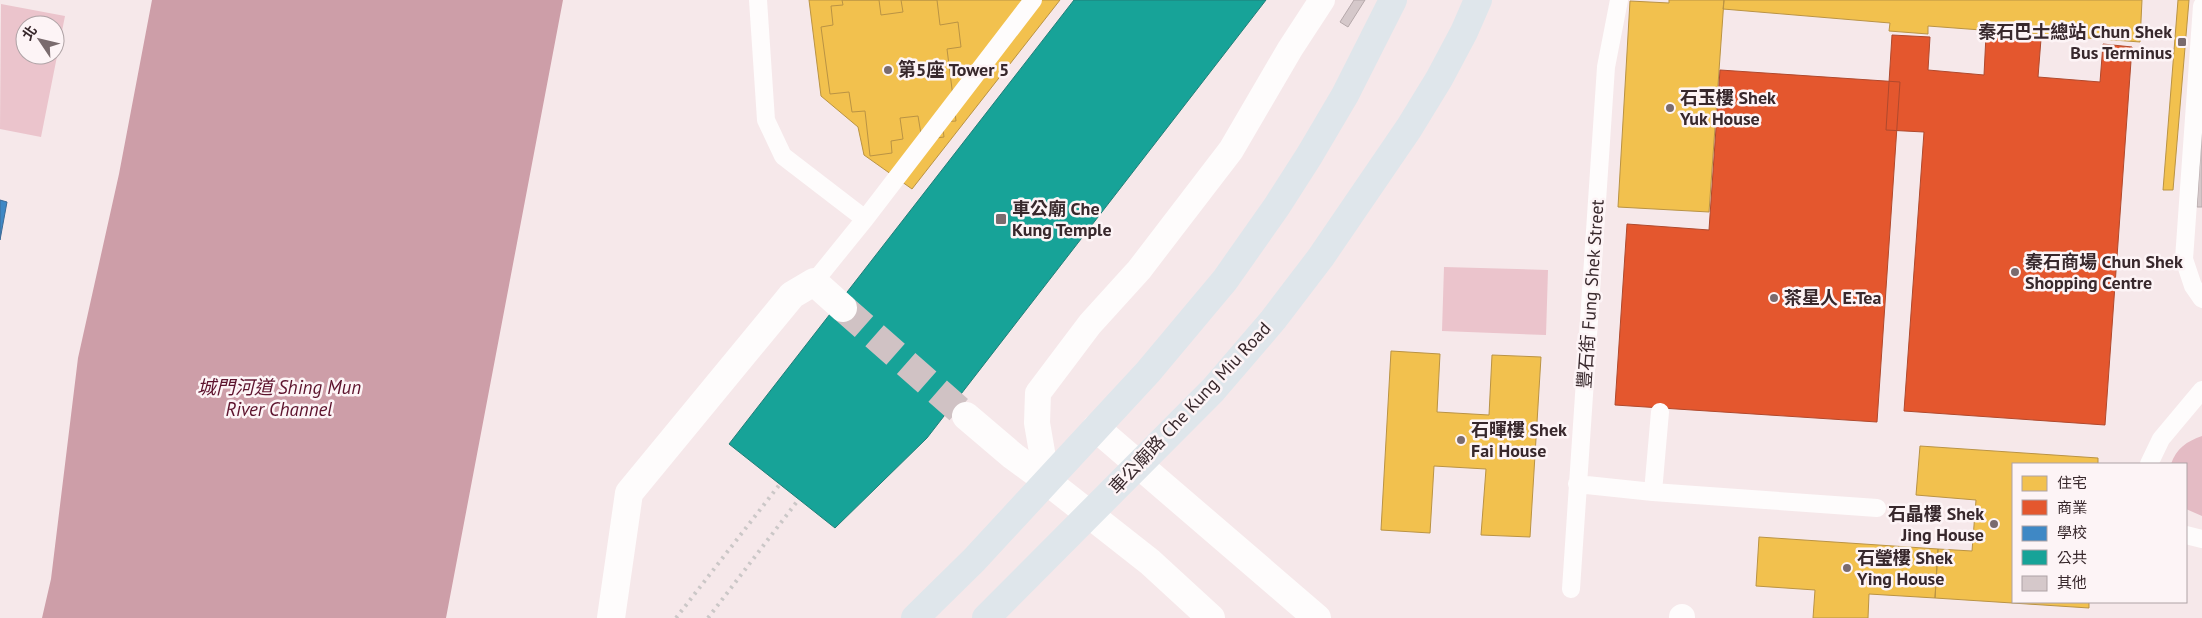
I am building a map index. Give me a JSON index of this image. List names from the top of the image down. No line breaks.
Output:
{"streets":{"main road":["車公廟路 Che Kung Miu Road"],"lane":["豐石街 Fung Shek Street"]},"water":["城門河道 Shing Mun River Channel"],"places":{"transit":["秦石巴士總站 Chun Shek Bus Terminus","車公廟 Che Kung Temple"],"other":["第5座 Tower 5","石玉樓 Shek Yuk House","秦石商場 Chun Shek Shopping Centre","茶星人 E.Tea","石暉樓 Shek Fai House","石晶樓 Shek Jing House","石瑩樓 Shek Ying House"]},"legend":["住宅","商業","學校","公共","其他"],"north":"top left"}
